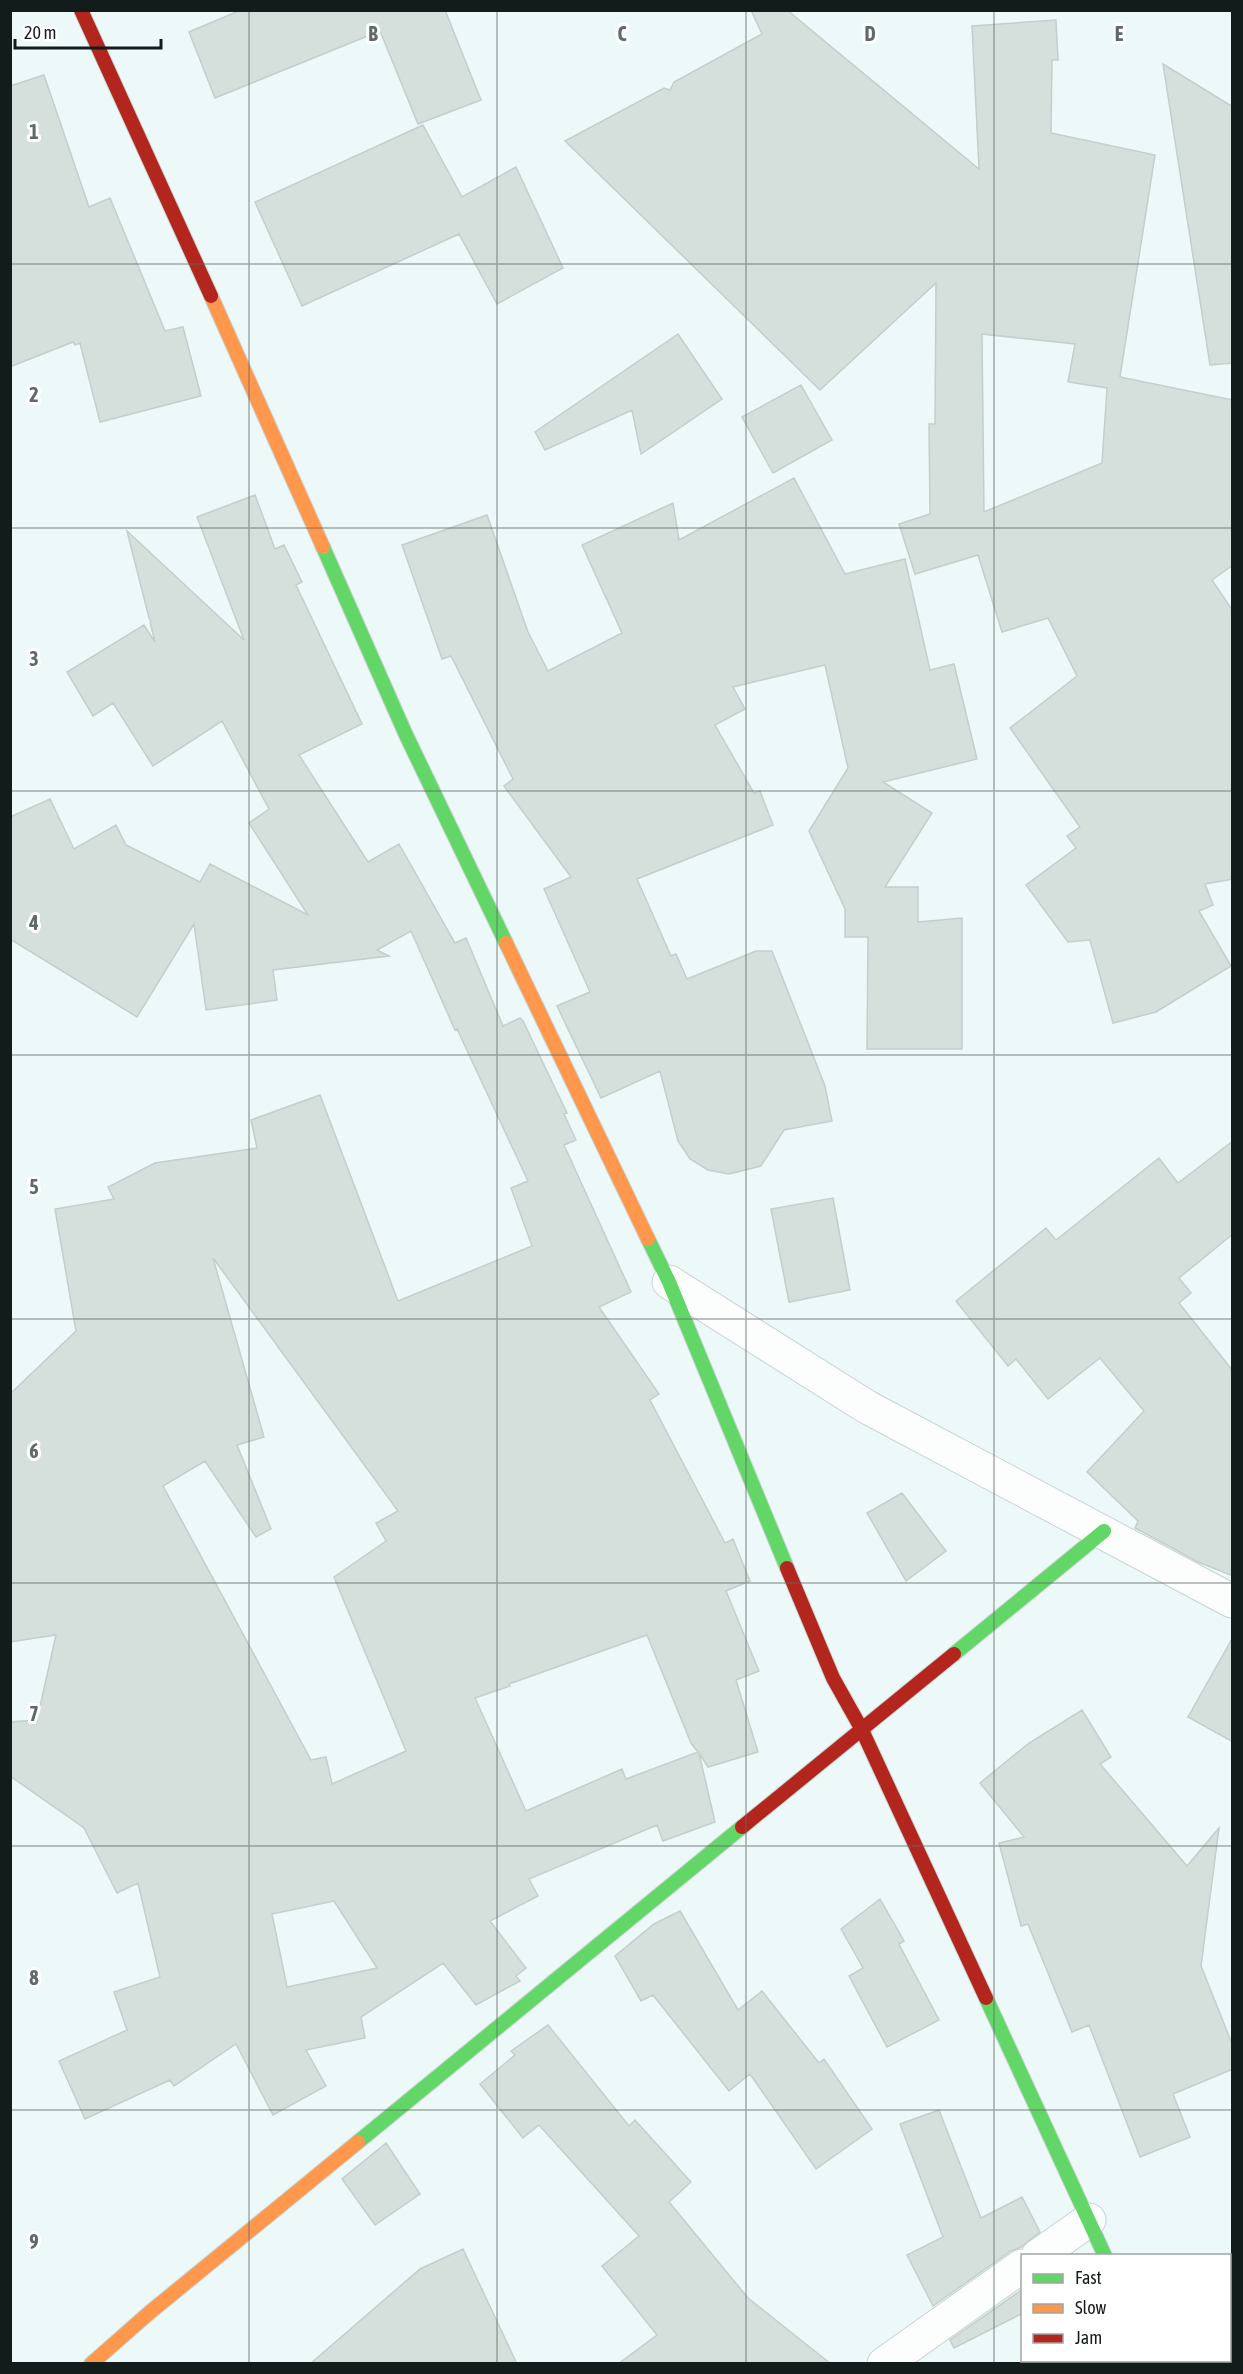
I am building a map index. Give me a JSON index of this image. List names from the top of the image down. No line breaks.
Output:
{"legend":["Fast","Slow","Jam"],"scale_bar":"20 m","grid":{"columns":["B","C","D","E"],"rows":["1","2","3","4","5","6","7","8","9"]}}
